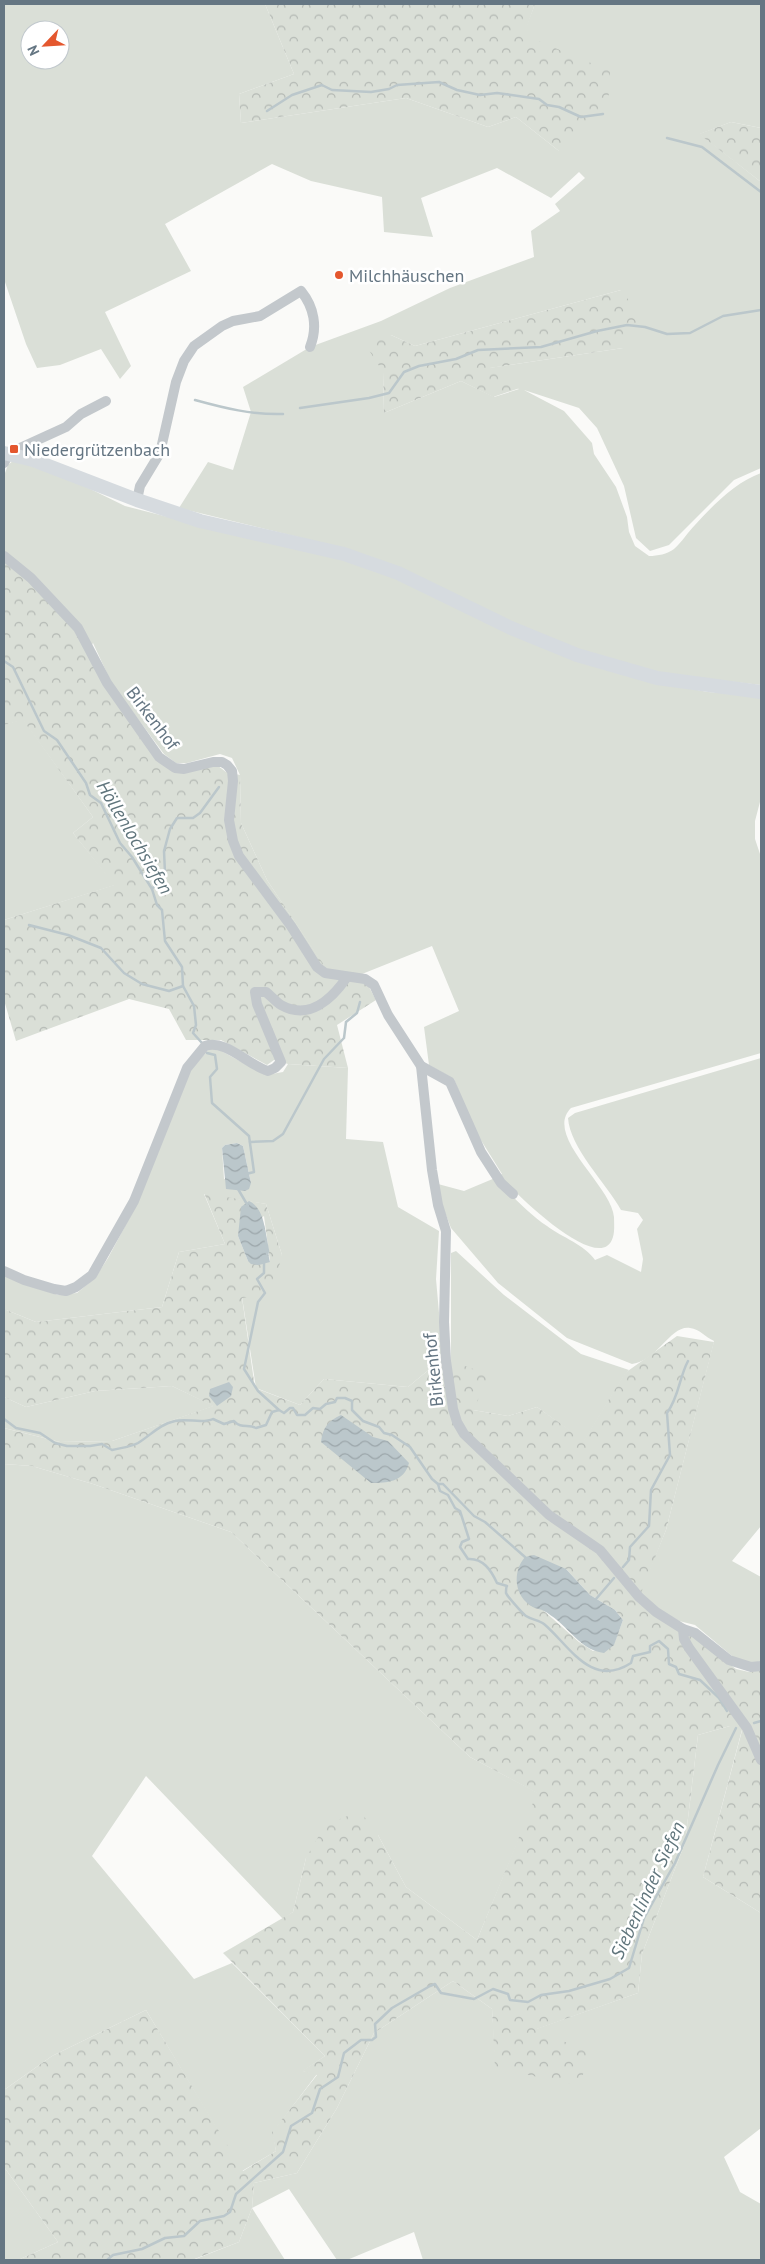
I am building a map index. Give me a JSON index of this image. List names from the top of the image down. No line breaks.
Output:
{"streets":{"street":["Birkenhof"]},"water":["Höllenlochsiefen","Siebenlinder Siefen"],"places":{"other":["Milchhäuschen"],"transit":["Niedergrützenbach"]},"north":"bottom left"}
